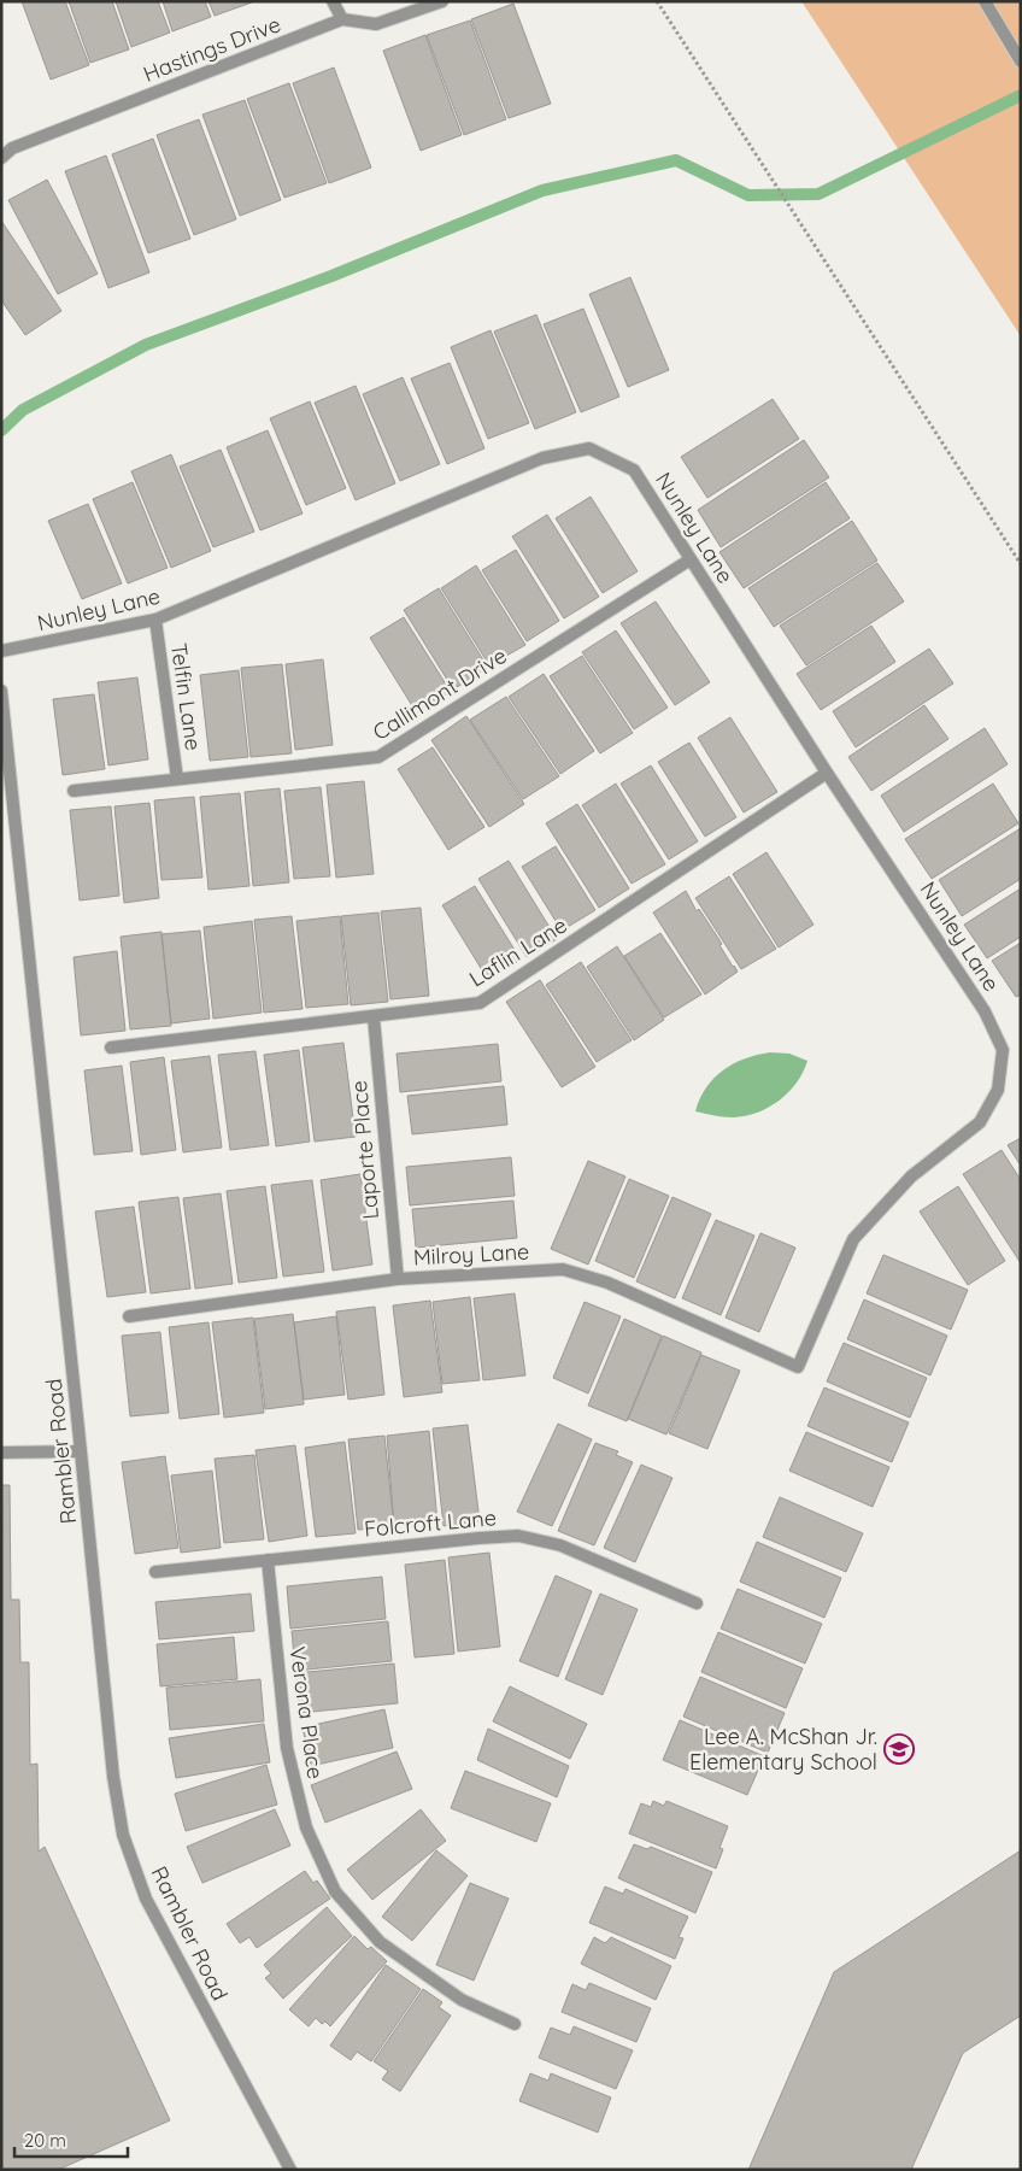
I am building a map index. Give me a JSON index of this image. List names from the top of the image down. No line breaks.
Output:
{"streets":{"street":["Hastings Drive","Nunley Lane","Callimont Drive","Telfin Lane","Laflin Lane","Laporte Place","Milroy Lane","Rambler Road","Folcroft Lane","Verona Place"]},"crossings":[["Nunley Lane","Callimont Drive"],["Nunley Lane","Telfin Lane"],["Nunley Lane","Laflin Lane"],["Nunley Lane","Milroy Lane"],["Callimont Drive","Telfin Lane"],["Laflin Lane","Laporte Place"],["Laporte Place","Milroy Lane"],["Folcroft Lane","Verona Place"]],"places":{"school or university":["Lee A. McShan Jr. Elementary School"]},"scale_bar":"20 m"}
